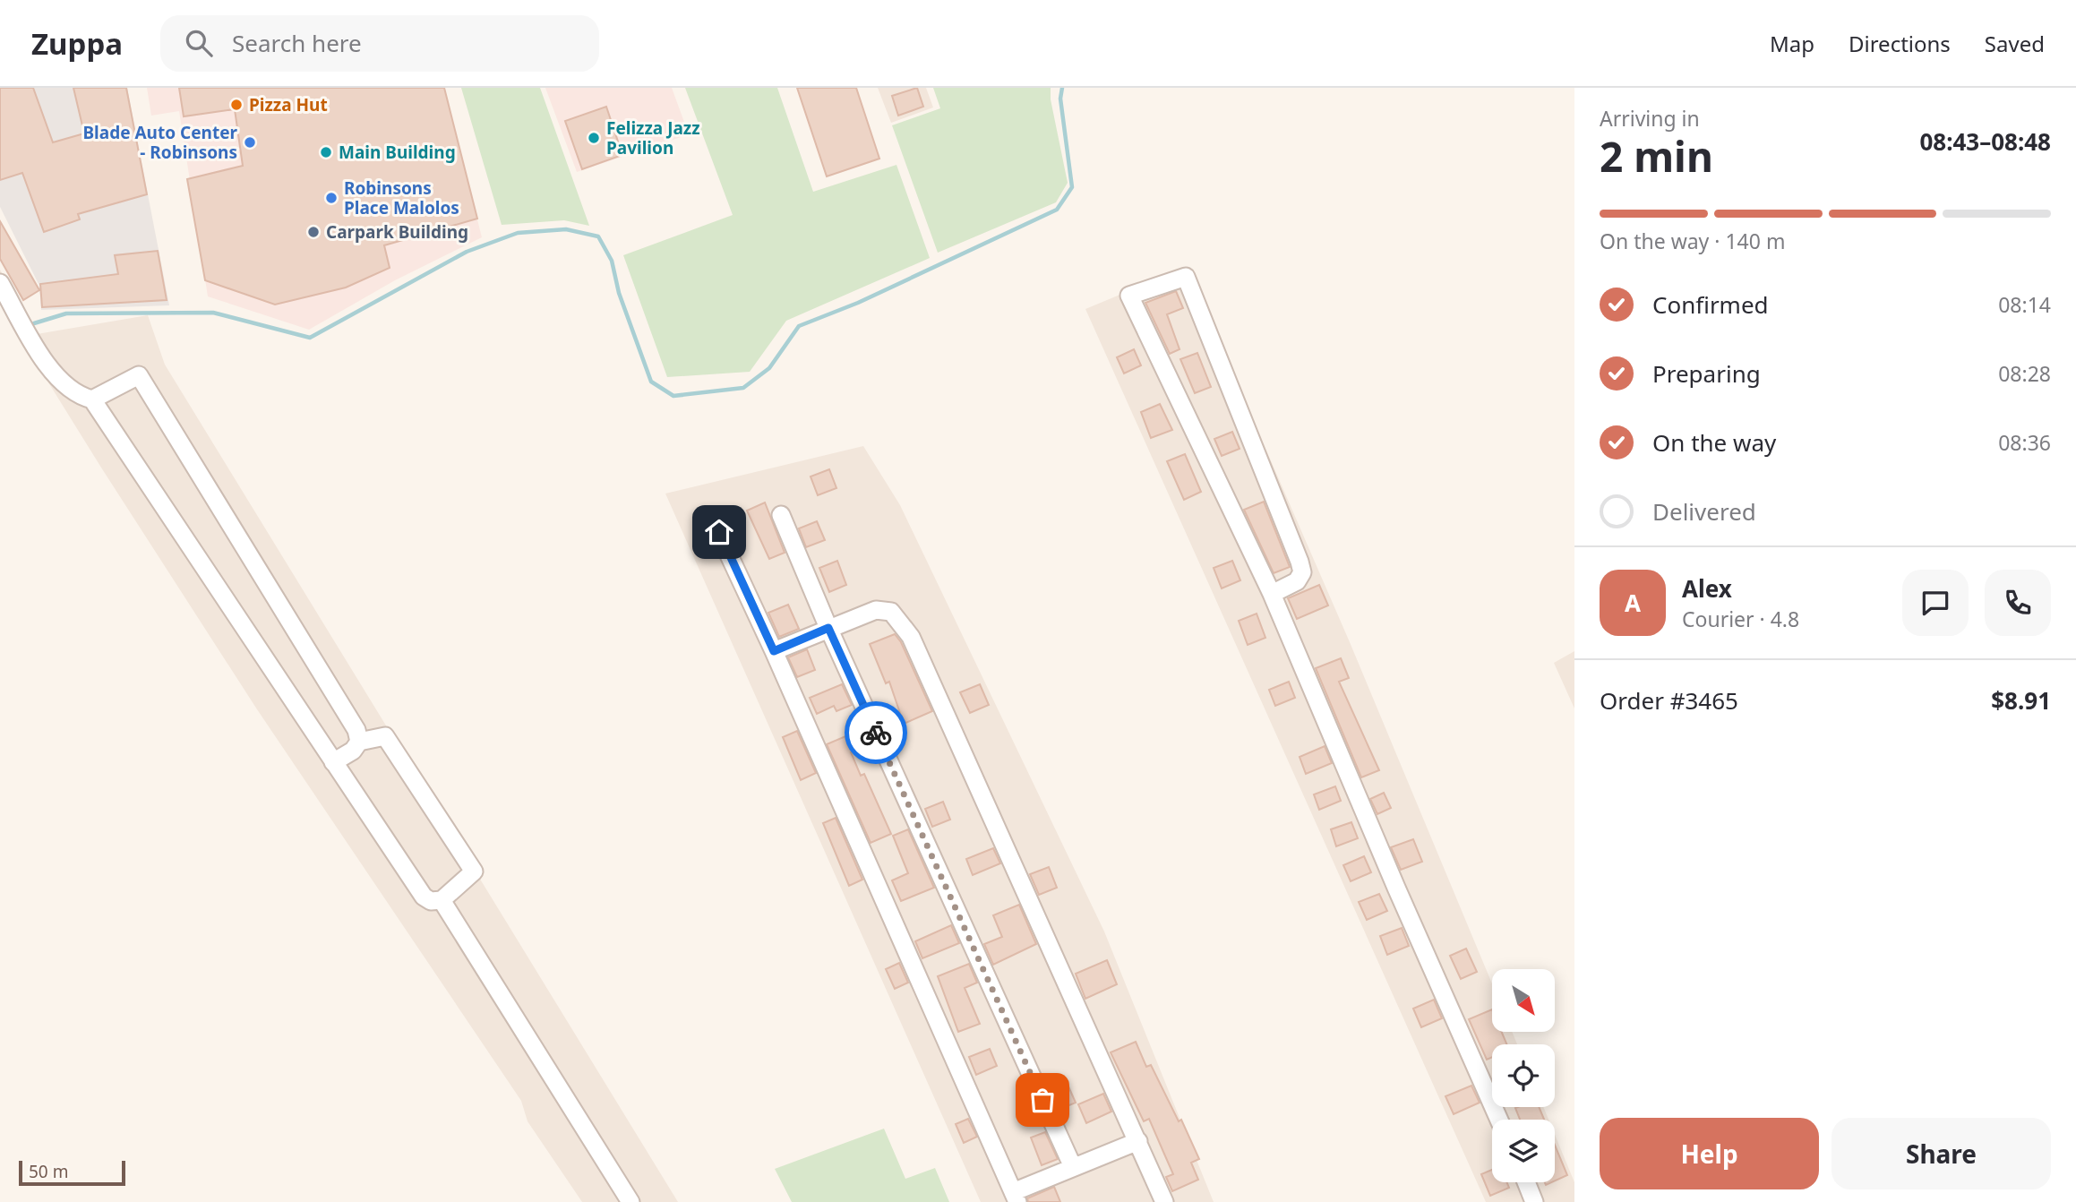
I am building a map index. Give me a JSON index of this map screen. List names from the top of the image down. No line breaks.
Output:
{"places":["Pizza Hut","Felizza Jazz Pavilion","Blade Auto Center - Robinsons","Main Building","Robinsons Place Malolos","Carpark Building"],"scale_bar":"50 m","north":"bottom right","page":{"header":"Zuppa","search":"Search here","nav":["Map","Directions","Saved"],"heading":["2 min","Arriving in","08:43–08:48"],"panel":["Alex","Courier · 4.8","Order #3465","$8.91"],"bar":"On the way · 140 m","list":[["Confirmed","08:14"],["Preparing","08:28"],["On the way","08:36"],"Delivered"],"round":"A","buttons":["Help","Share"],"scale":"50 m"}}
